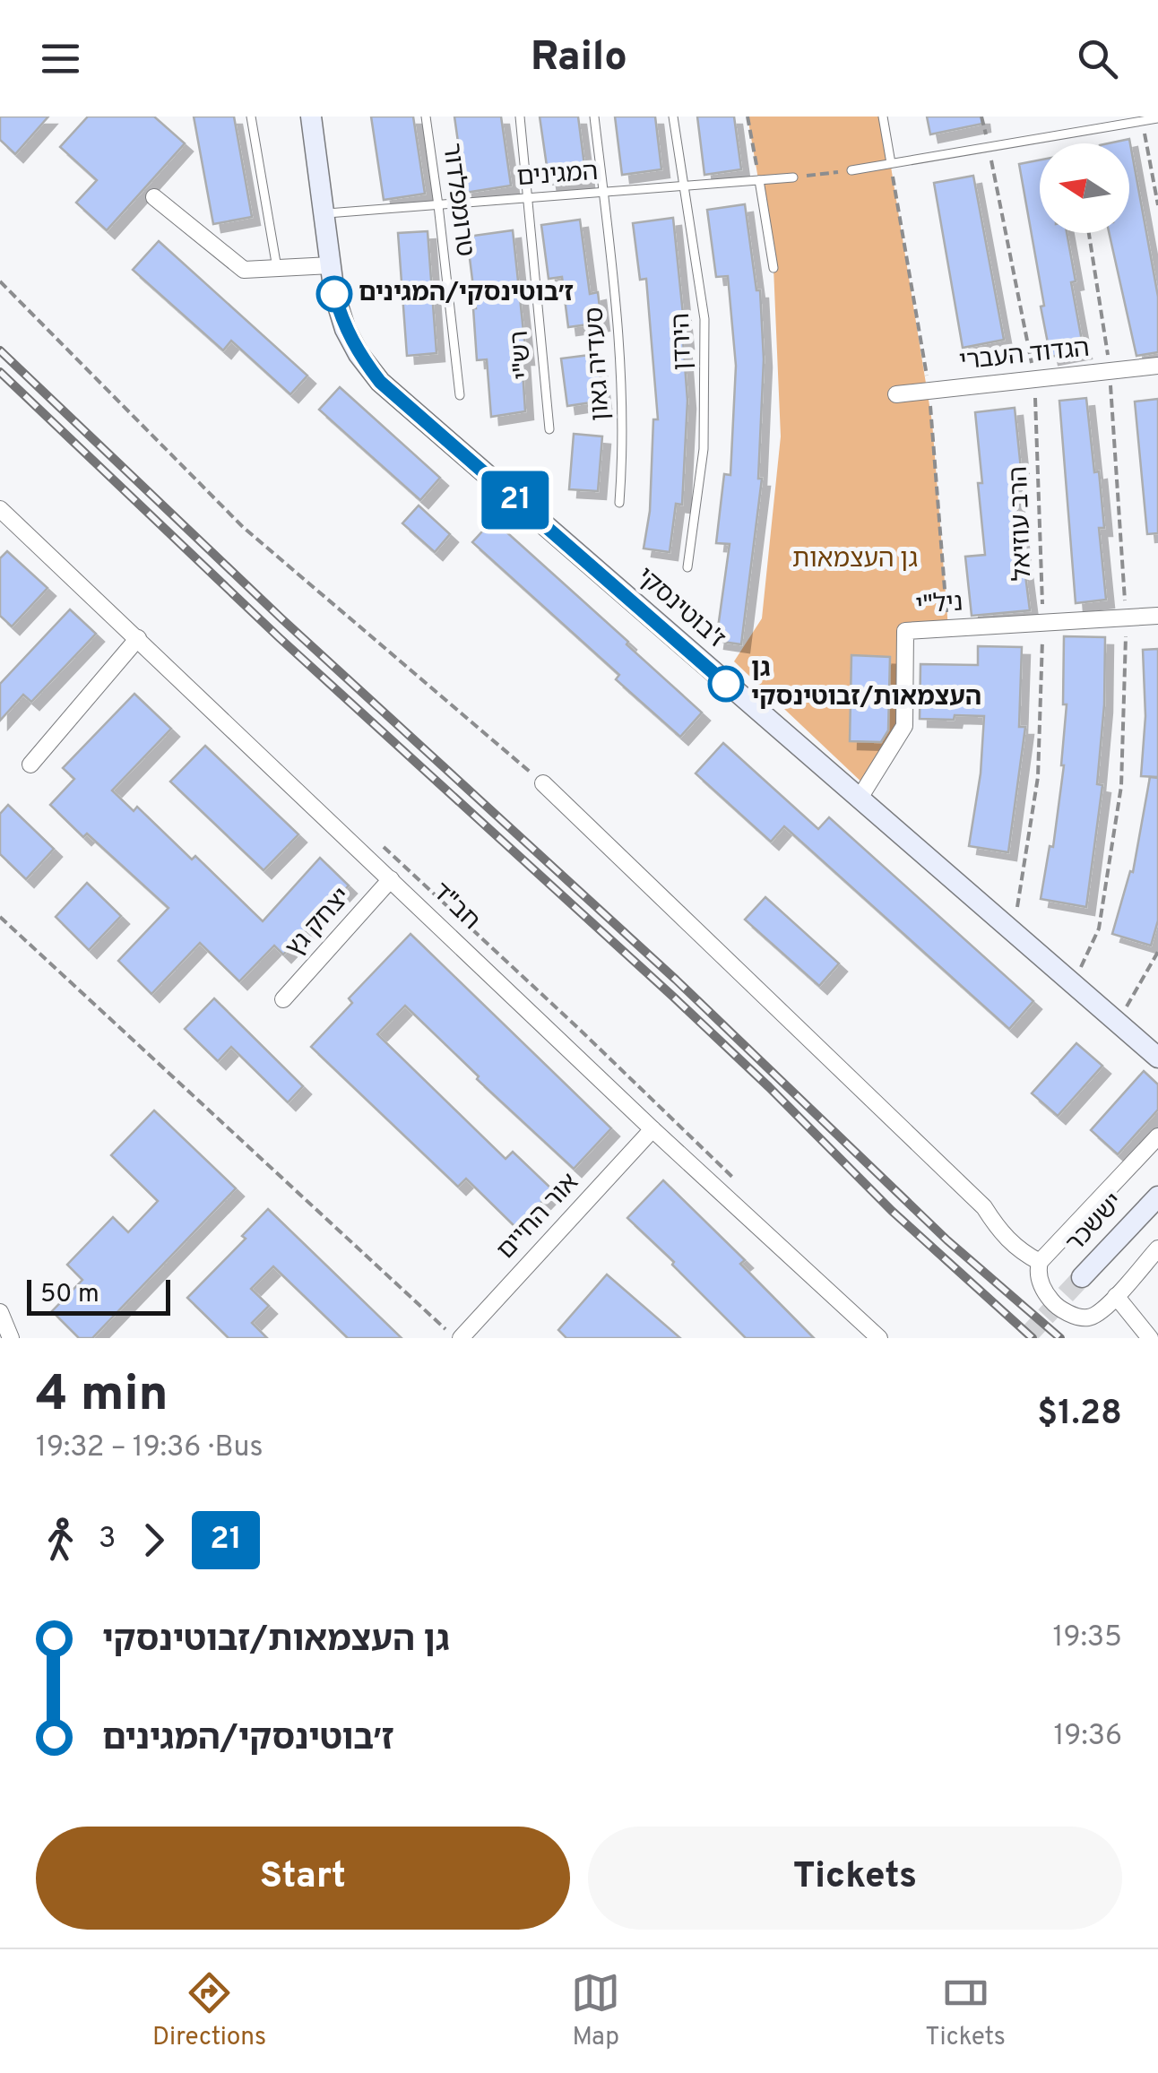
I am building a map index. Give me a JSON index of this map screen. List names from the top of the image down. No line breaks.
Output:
{"streets":{"street":["הגדוד העברי","ניל\"י","ז'בוטינסקי","חב\"ד","יצחק גץ","אור החיים","יששכר"],"lane":["המגינים","טרומפלדור","הירדן","רש\"י","סעדיה גאון"],"path":["הרב עוזיאל"]},"crossings":[["המגינים","טרומפלדור"],["המגינים","הירדן"],["המגינים","רש\"י"],["המגינים","סעדיה גאון"],["המגינים","ז'בוטינסקי"],["הגדוד העברי","הרב עוזיאל"],["הרב עוזיאל","ניל\"י"],["הרב עוזיאל","ז'בוטינסקי"],["ניל\"י","ז'בוטינסקי"],["חב\"ד","יצחק גץ"],["חב\"ד","אור החיים"]],"parks":["גן העצמאות"],"places":["ז׳בוטינסקי/המגינים","גן העצמאות/זבוטינסקי"],"lines":["bus line 21"],"scale_bar":"50 m","north":"left","page":{"header":"Railo","on_map":"21","scale":"50 m","heading":["4 min","19:32 – 19:36 · Bus","$1.28"],"legs":["3","21"],"list":[{"name":"גן העצמאות/זבוטינסקי","value":"19:35"},{"name":"ז׳בוטינסקי/המגינים","value":"19:36"}],"buttons":["Start","Tickets"],"tabs":["Directions","Map","Tickets"]}}
